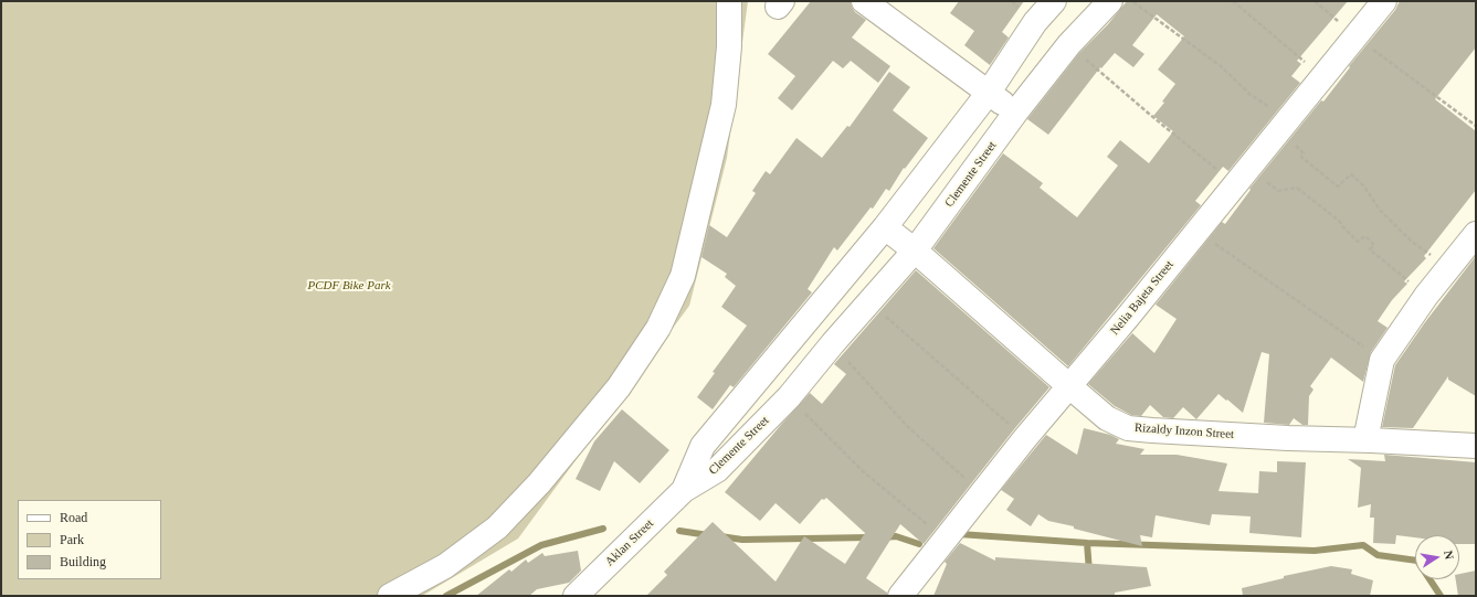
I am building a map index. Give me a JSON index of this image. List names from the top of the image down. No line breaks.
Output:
{"streets":{"street":["Clemente Street","Nelia Bajeta Street","Rizaldy Inzon Street","Aklan Street"]},"crossings":[["Clemente Street","Rizaldy Inzon Street"],["Clemente Street","Aklan Street"],["Nelia Bajeta Street","Rizaldy Inzon Street"]],"parks":["PCDF Bike Park"],"legend":["Road","Park","Building"],"north":"right"}
